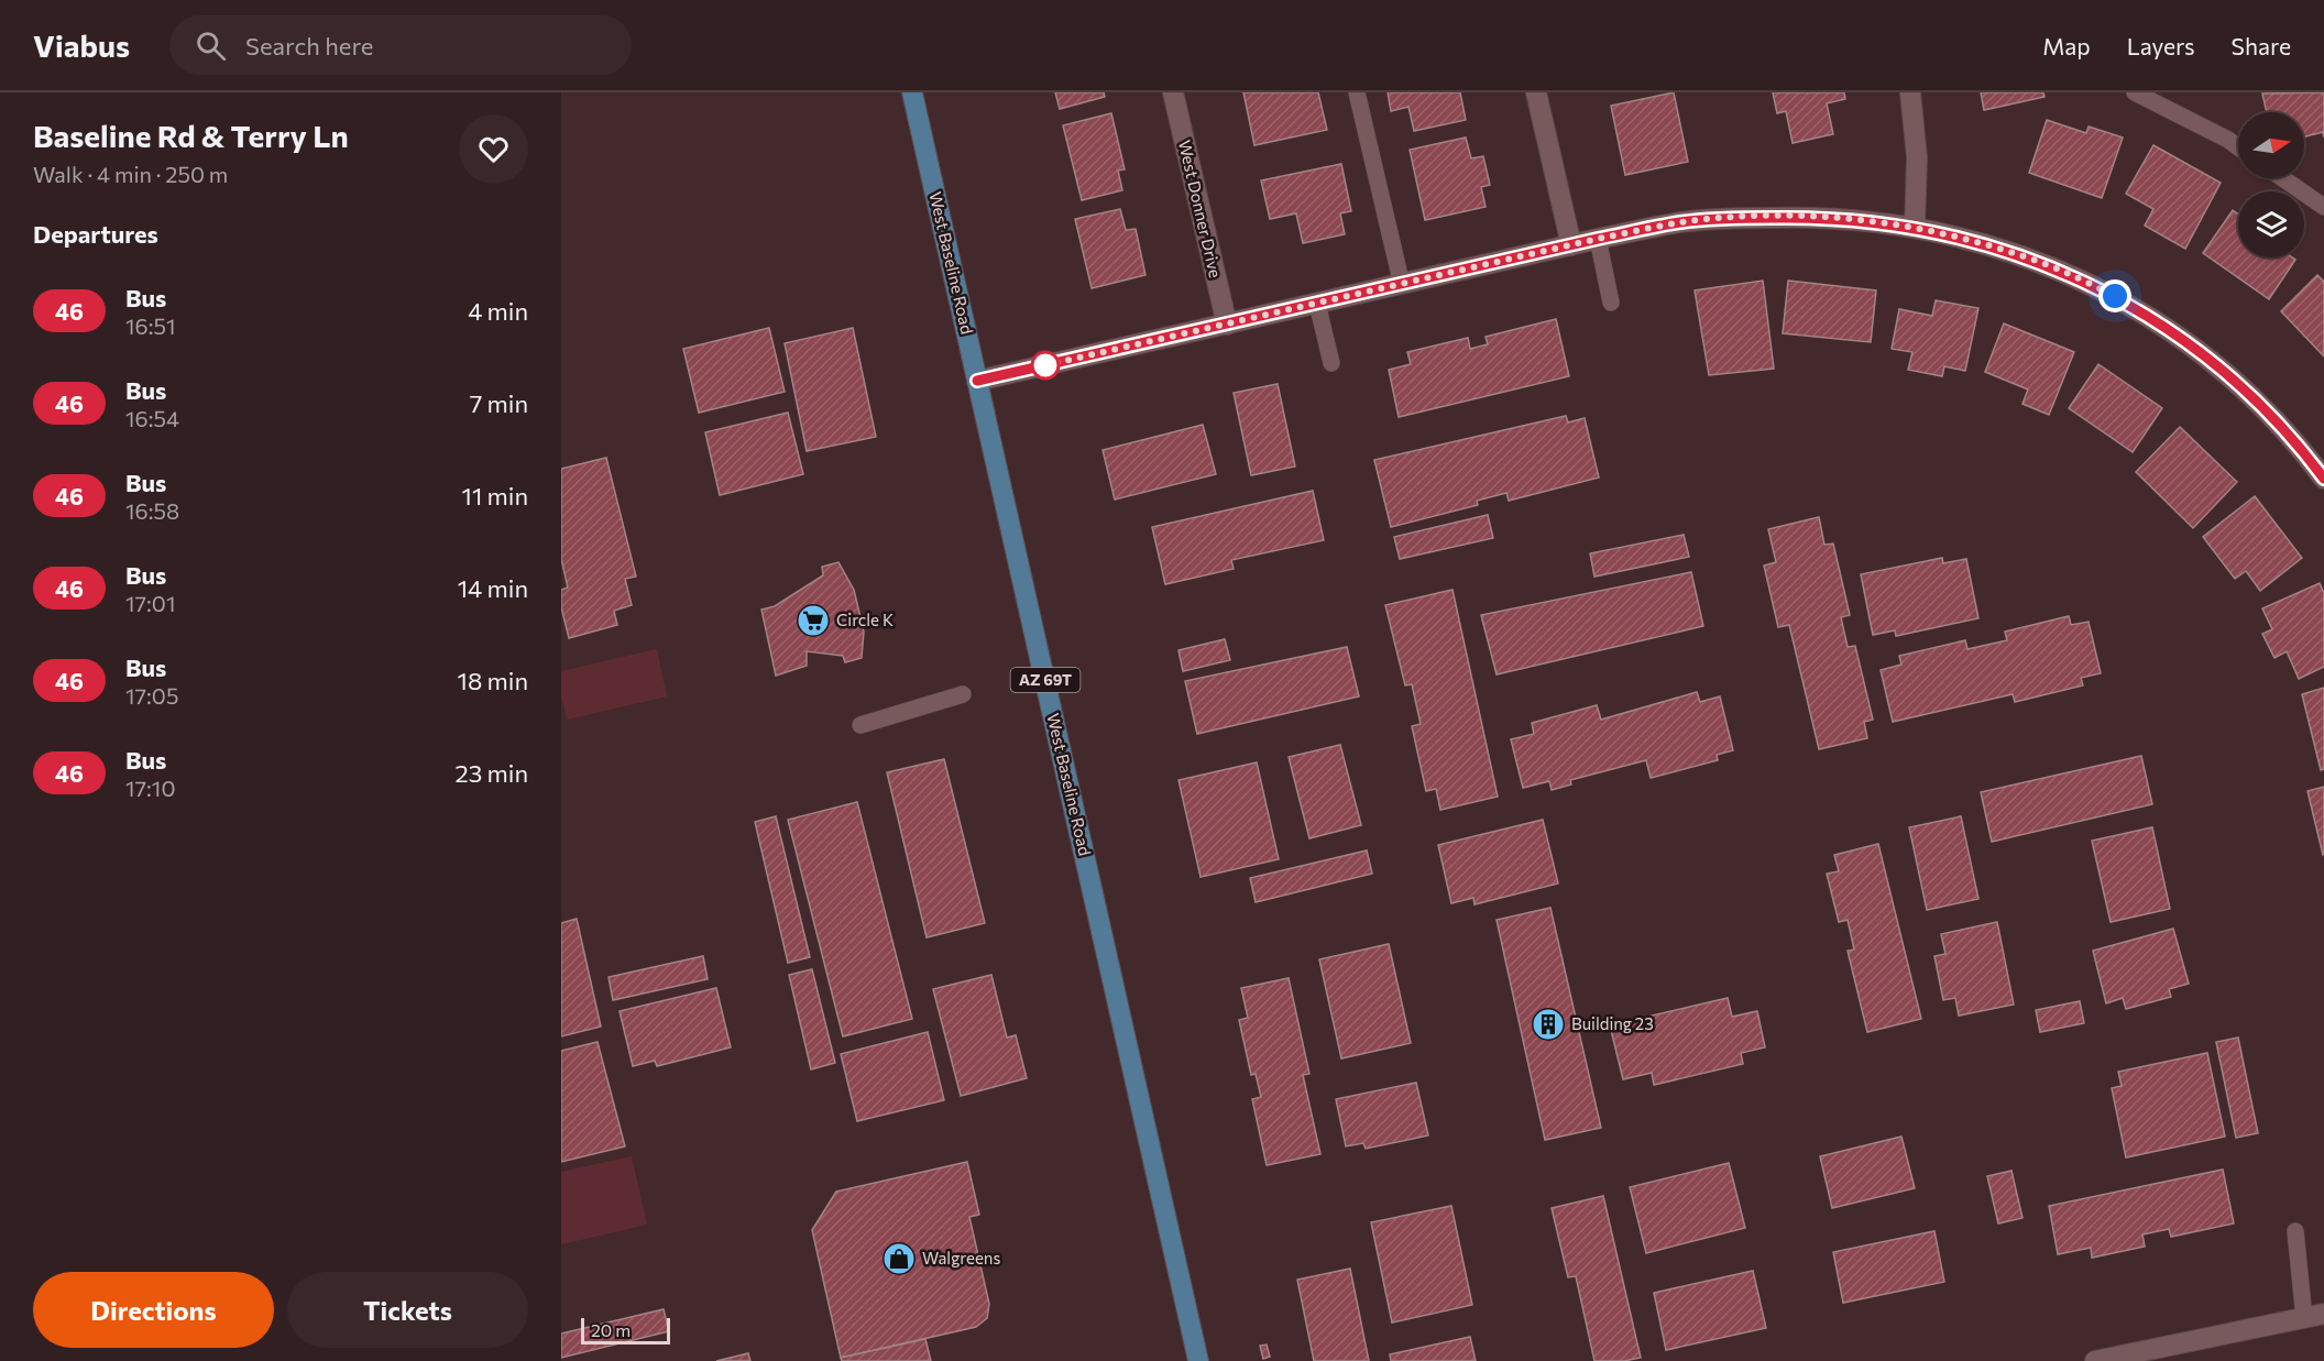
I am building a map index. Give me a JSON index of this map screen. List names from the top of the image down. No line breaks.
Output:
{"streets":{"main road":["West Baseline Road","AZ 69T"],"street":["West Donner Drive"]},"places":{"supermarket":["Circle K"],"building":["Building 23"],"shop":["Walgreens"]},"lines":["bus line 46"],"scale_bar":"20 m","north":"right","page":{"header":"Viabus","search":"Search here","nav":["Map","Layers","Share"],"heading":[["Baseline Rd & Terry Ln","Walk · 4 min · 250 m"],"Departures"],"list":[{"mark":"46","name":"Bus","note":"16:51","value":"4 min"},{"mark":"46","name":"Bus","note":"16:54","value":"7 min"},{"mark":"46","name":"Bus","note":"16:58","value":"11 min"},{"mark":"46","name":"Bus","note":"17:01","value":"14 min"},{"mark":"46","name":"Bus","note":"17:05","value":"18 min"},{"mark":"46","name":"Bus","note":"17:10","value":"23 min"}],"buttons":["Directions","Tickets"],"scale":"20 m"}}
